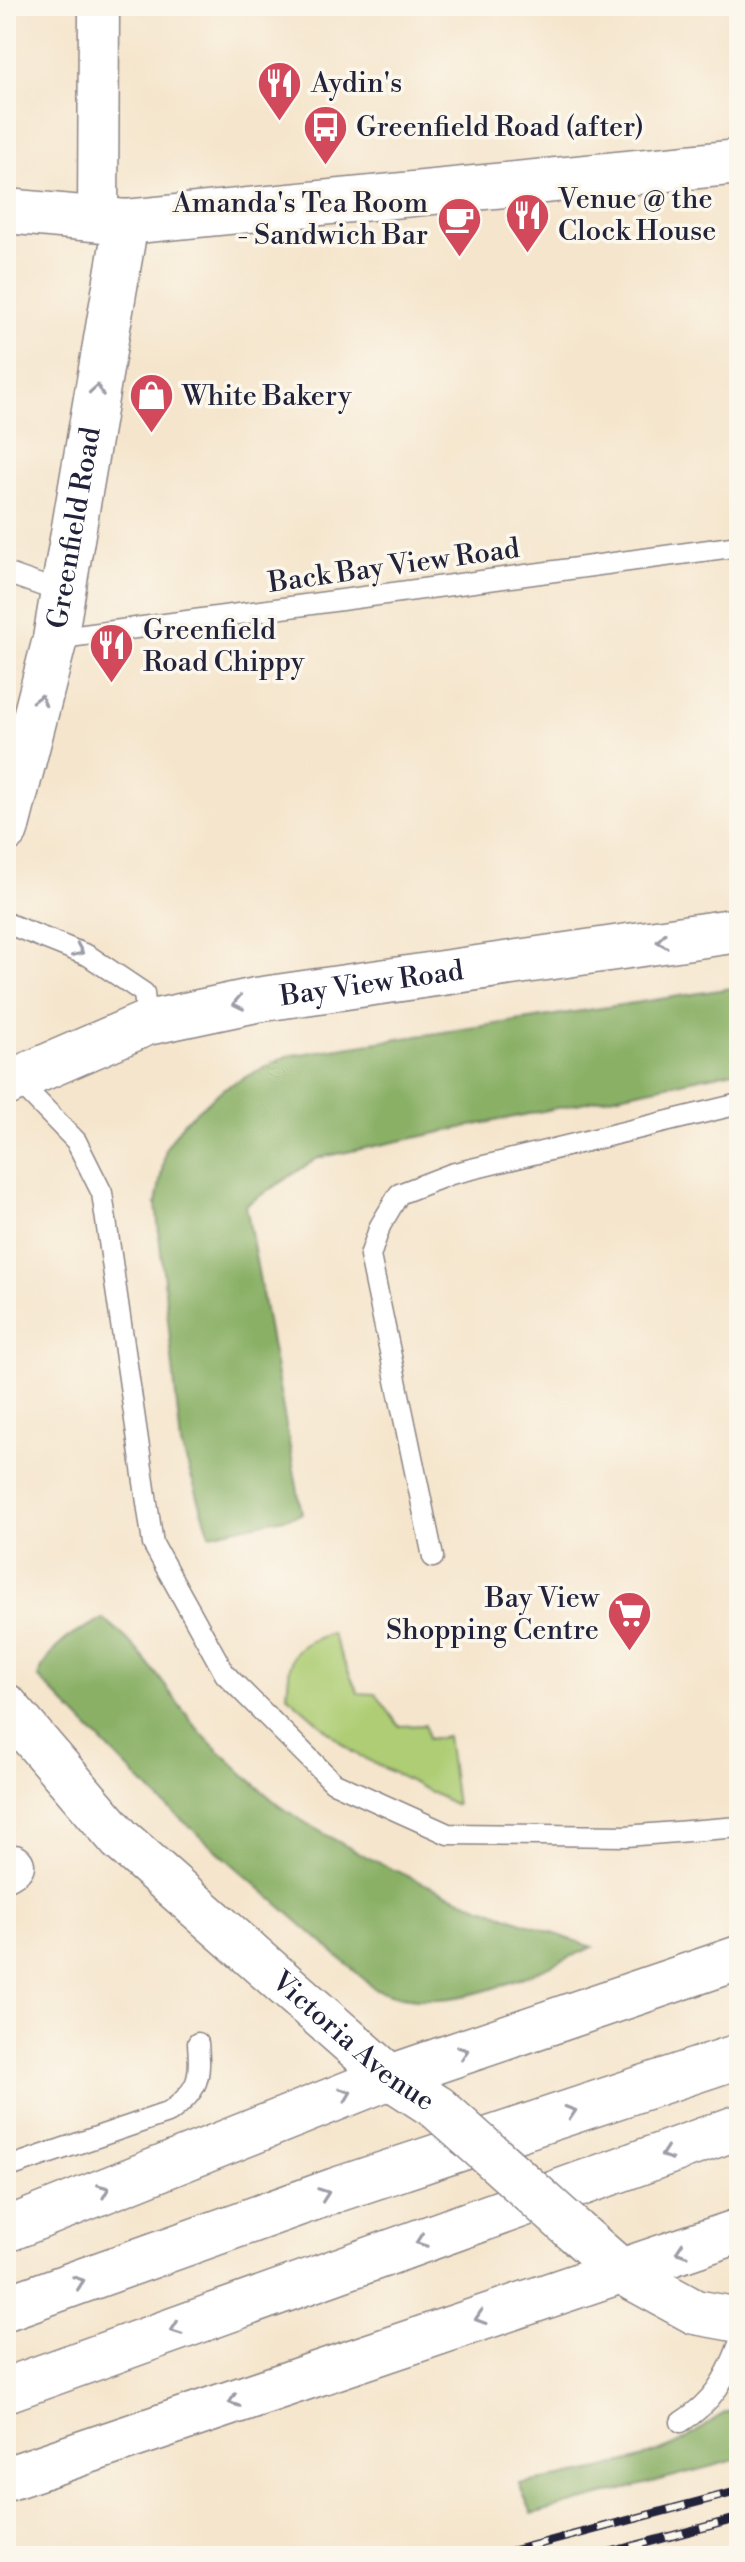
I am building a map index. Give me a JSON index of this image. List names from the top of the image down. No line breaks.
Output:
{"streets":{"main road":["Greenfield Road","Bay View Road","Victoria Avenue"],"lane":["Back Bay View Road"]},"crossings":[["Greenfield Road","Back Bay View Road"]],"one_way":["Greenfield Road","Bay View Road"],"places":{"restaurant":["Aydin's","Venue @ the Clock House","Greenfield Road Chippy"],"bus stop":["Greenfield Road (after)"],"cafe":["Amanda's Tea Room - Sandwich Bar"],"shop":["White Bakery"],"supermarket":["Bay View Shopping Centre"]}}
